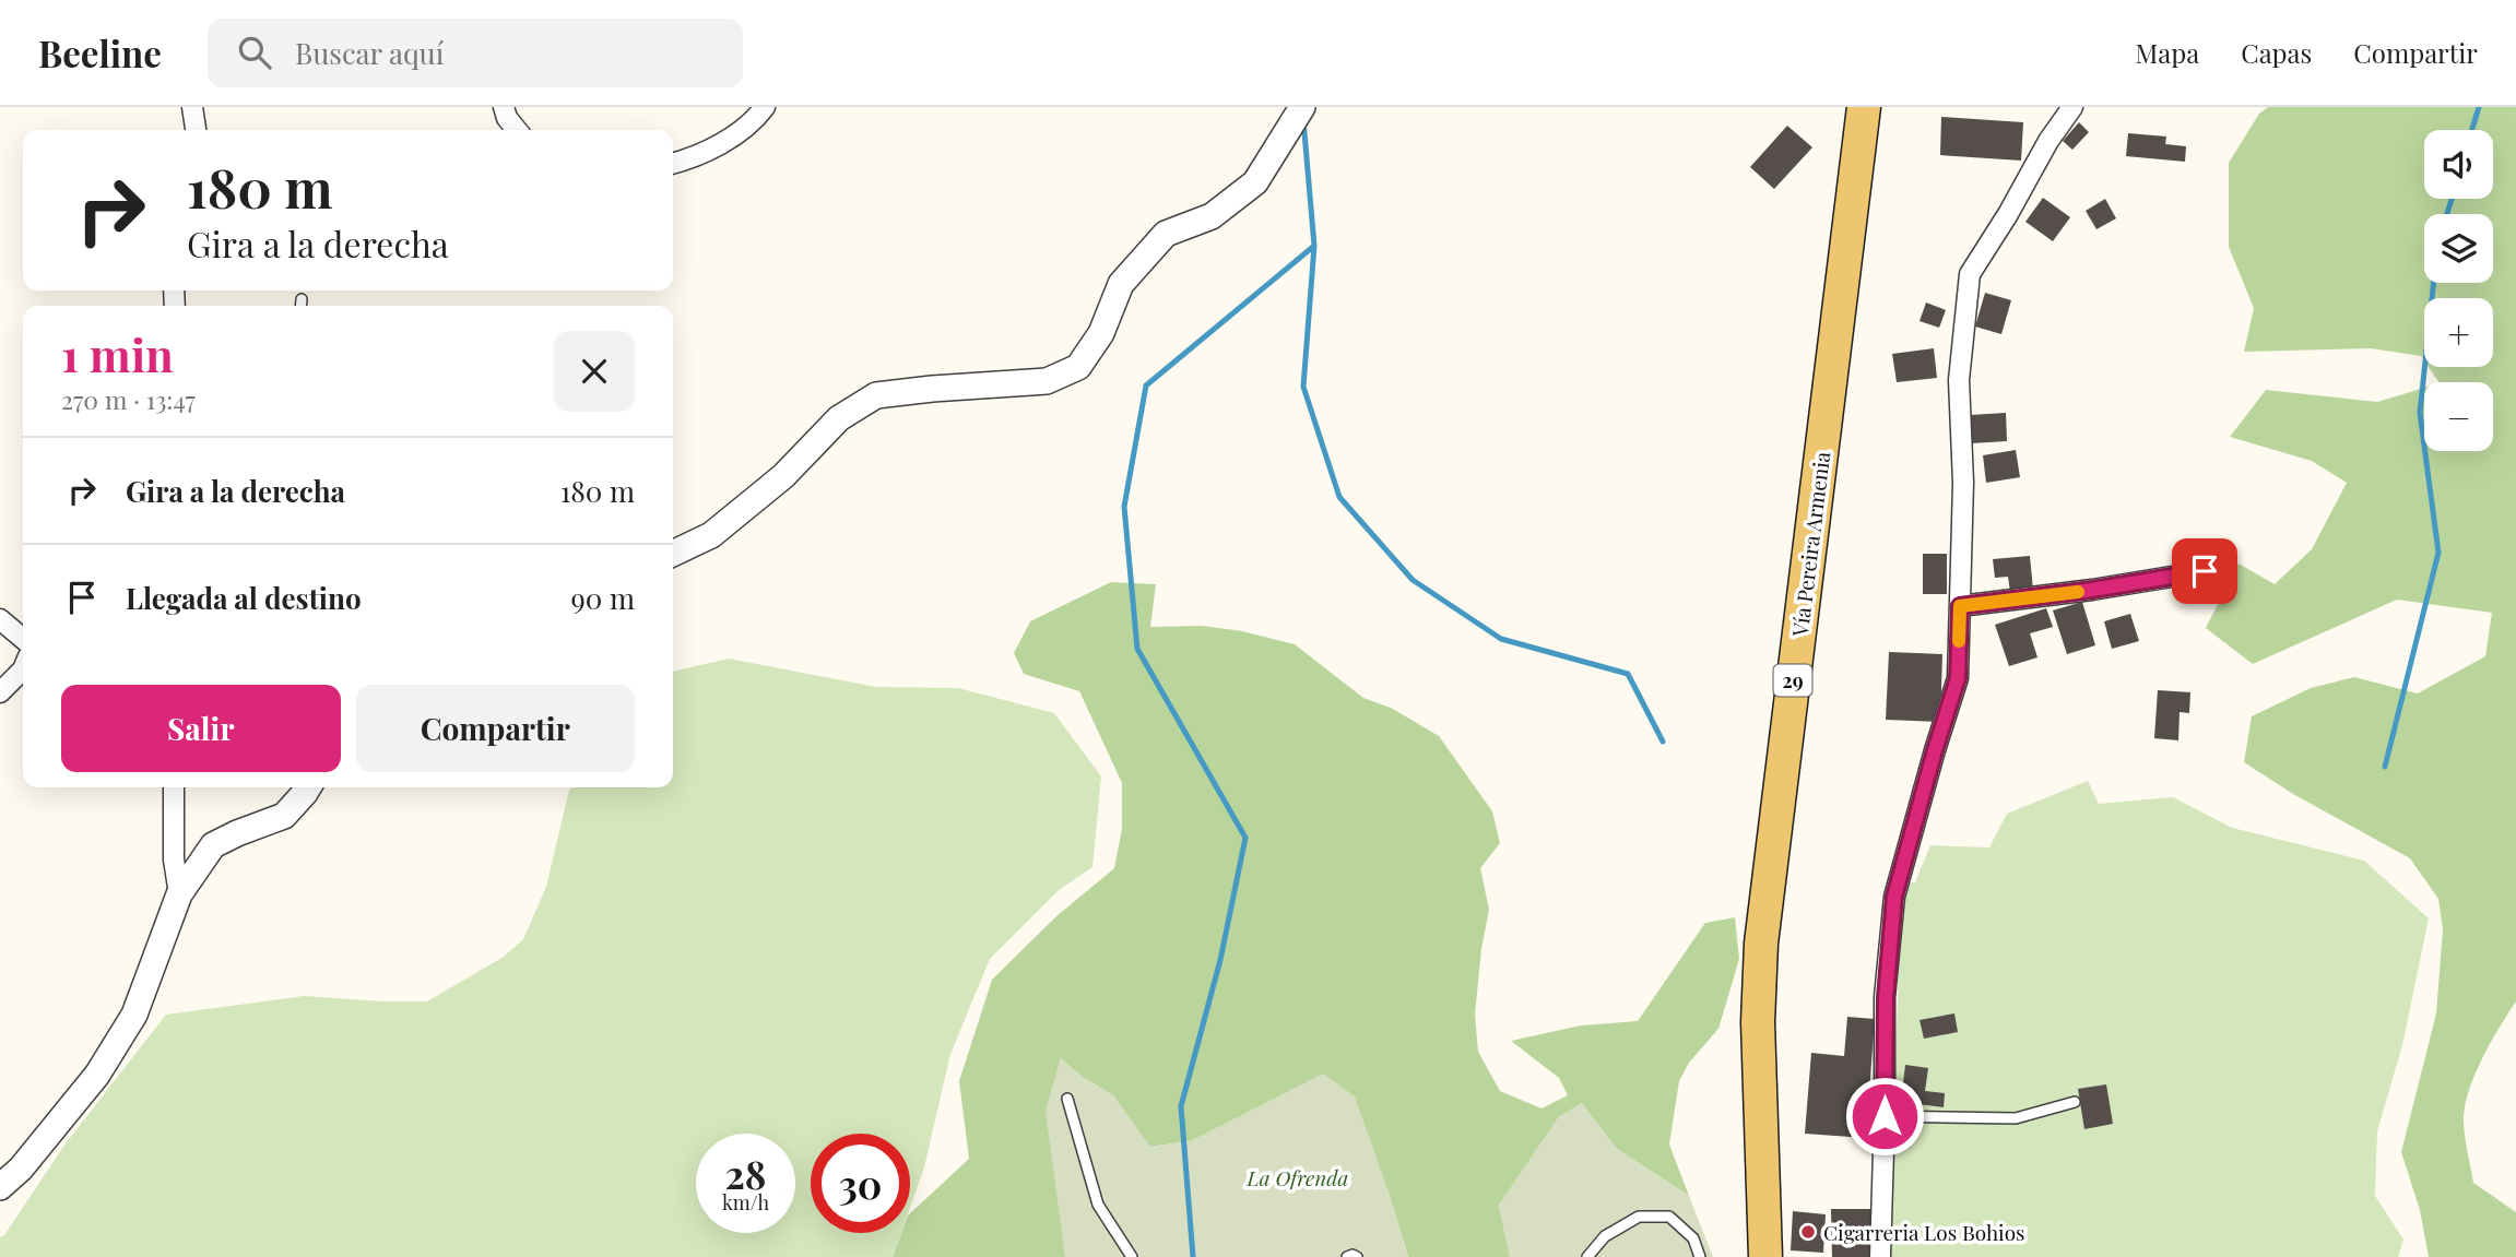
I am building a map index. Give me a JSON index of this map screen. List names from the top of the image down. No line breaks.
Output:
{"streets":{"main road":["Vía Pereira Armenia","29"]},"parks":["La Ofrenda"],"places":["Cigarreria Los Bohios"],"page":{"header":"Beeline","search":"Buscar aquí","nav":["Mapa","Capas","Compartir"],"map_buttons":["+","−"],"turn":["180 m","Gira a la derecha"],"heading":["1 min","270 m · 13:47"],"list":[{"name":"Gira a la derecha","value":"180 m"},{"name":"Llegada al destino","value":"90 m"}],"buttons":["Salir","Compartir"],"speed":"28 km/h","limit":"30"}}
